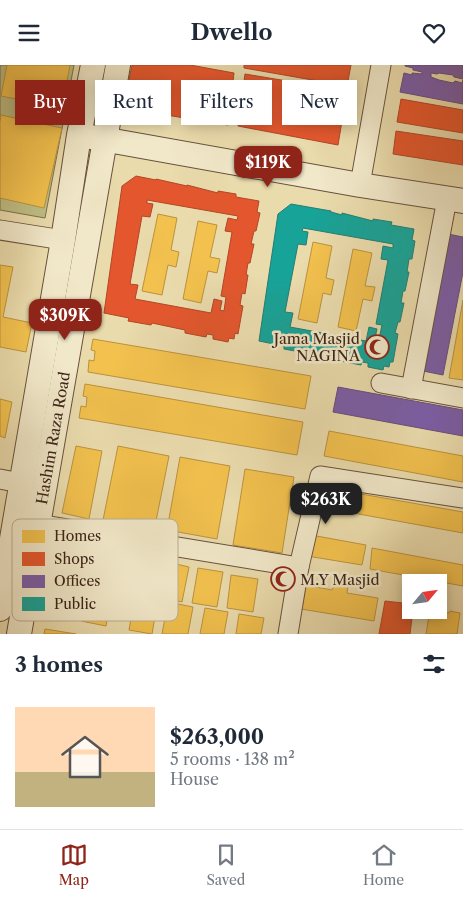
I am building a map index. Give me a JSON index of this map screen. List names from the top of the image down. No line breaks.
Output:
{"streets":{"street":["Hashim Raza Road"]},"places":{"mosque":["Jama Masjid NAGINA","M.Y Masjid"]},"legend":["Homes","Shops","Offices","Public"],"north":"top right","page":{"header":"Dwello","chip":["Buy","Rent","Filters","New"],"price":["$119K","$309K","$263K"],"heading":"3 homes","list":[{"name":"$263,000","note":"5 rooms · 138 m² · House"}],"tabs":["Map","Saved","Home"]}}
